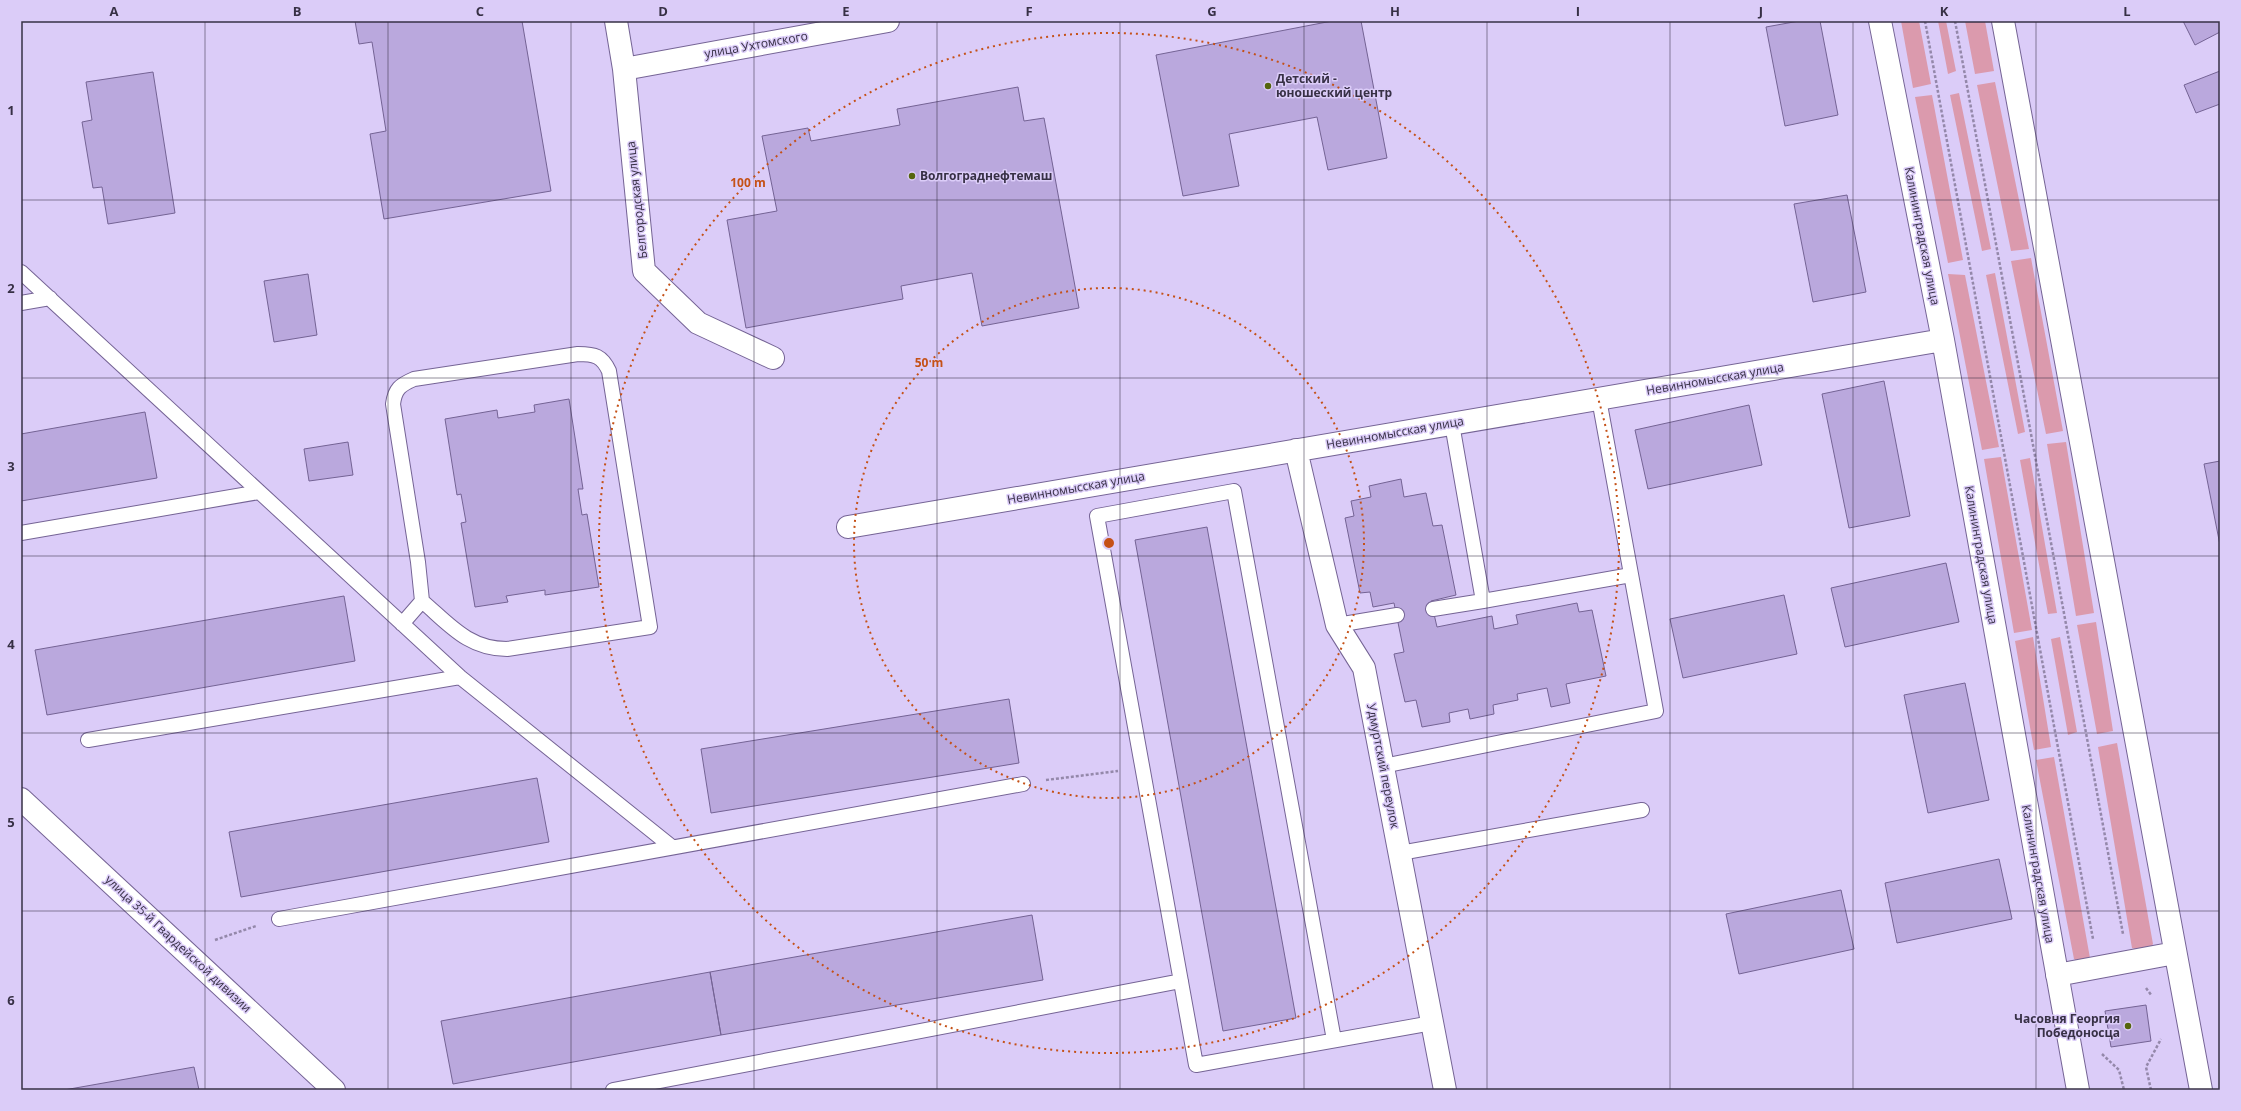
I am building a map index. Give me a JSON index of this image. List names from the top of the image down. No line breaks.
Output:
{"streets":{"street":["улица Ухтомского","Белгородская улица","Калининградская улица","Невинномысская улица","Удмуртский переулок","улица 35-й Гвардейской дивизии"]},"crossings":[["улица Ухтомского","Белгородская улица"],["Калининградская улица","Невинномысская улица"],["Невинномысская улица","Удмуртский переулок"]],"places":["Детский - юношеский центр","Волгограднефтемаш","Часовня Георгия Победоносца"],"grid":{"columns":["A","B","C","D","E","F","G","H","I","J","K","L"],"rows":["1","2","3","4","5","6"]},"rings":["100 m","50 m"]}
